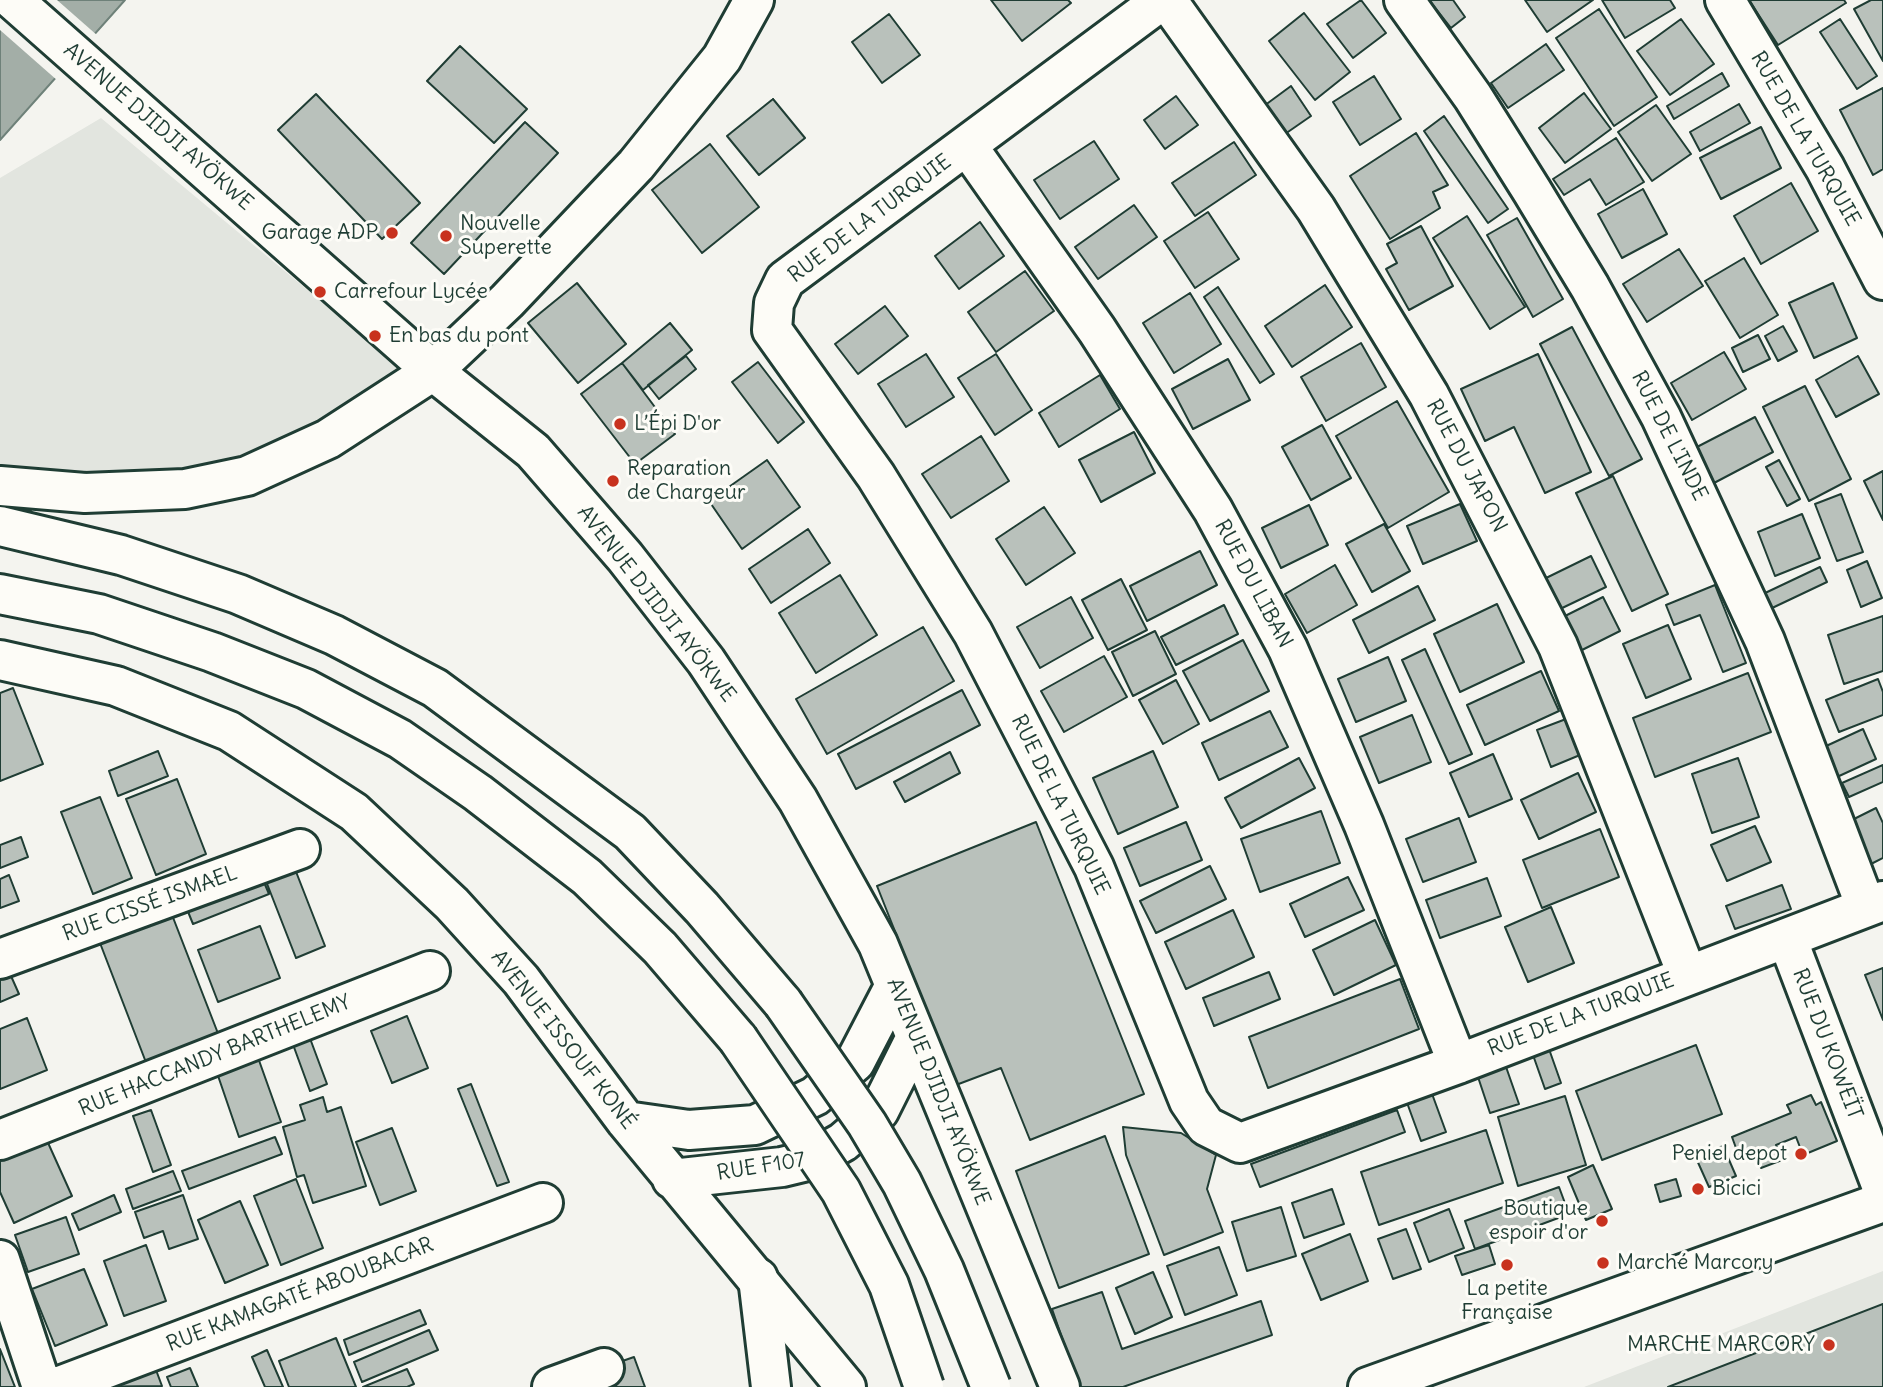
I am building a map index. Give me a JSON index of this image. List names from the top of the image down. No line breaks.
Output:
{"streets":{"main road":["AVENUE DJIDJI AYÖKWE","RUE DE LA TURQUIE","RUE DE L'INDE","RUE DU JAPON","RUE DU LIBAN","RUE CISSÉ ISMAEL","AVENUE ISSOUF KONÉ","RUE DU KOWEÏT","RUE HACCANDY BARTHELEMY","RUE F107","RUE KAMAGATÉ ABOUBACAR"]},"crossings":[["AVENUE DJIDJI AYÖKWE","RUE F107"],["RUE DE LA TURQUIE","RUE DE L'INDE"],["RUE DE LA TURQUIE","RUE DU JAPON"],["RUE DE LA TURQUIE","RUE DU LIBAN"],["RUE DE LA TURQUIE","RUE DU KOWEÏT"],["AVENUE ISSOUF KONÉ","RUE F107"]],"places":["Garage ADP","Nouvelle Superette","Carrefour Lycée","En bas du pont","L’Épi D'or","Reparation de Chargeur","Peniel depot","Bicici","Boutique espoir d'or","Marché Marcory","La petite Française","MARCHE MARCORY"]}
